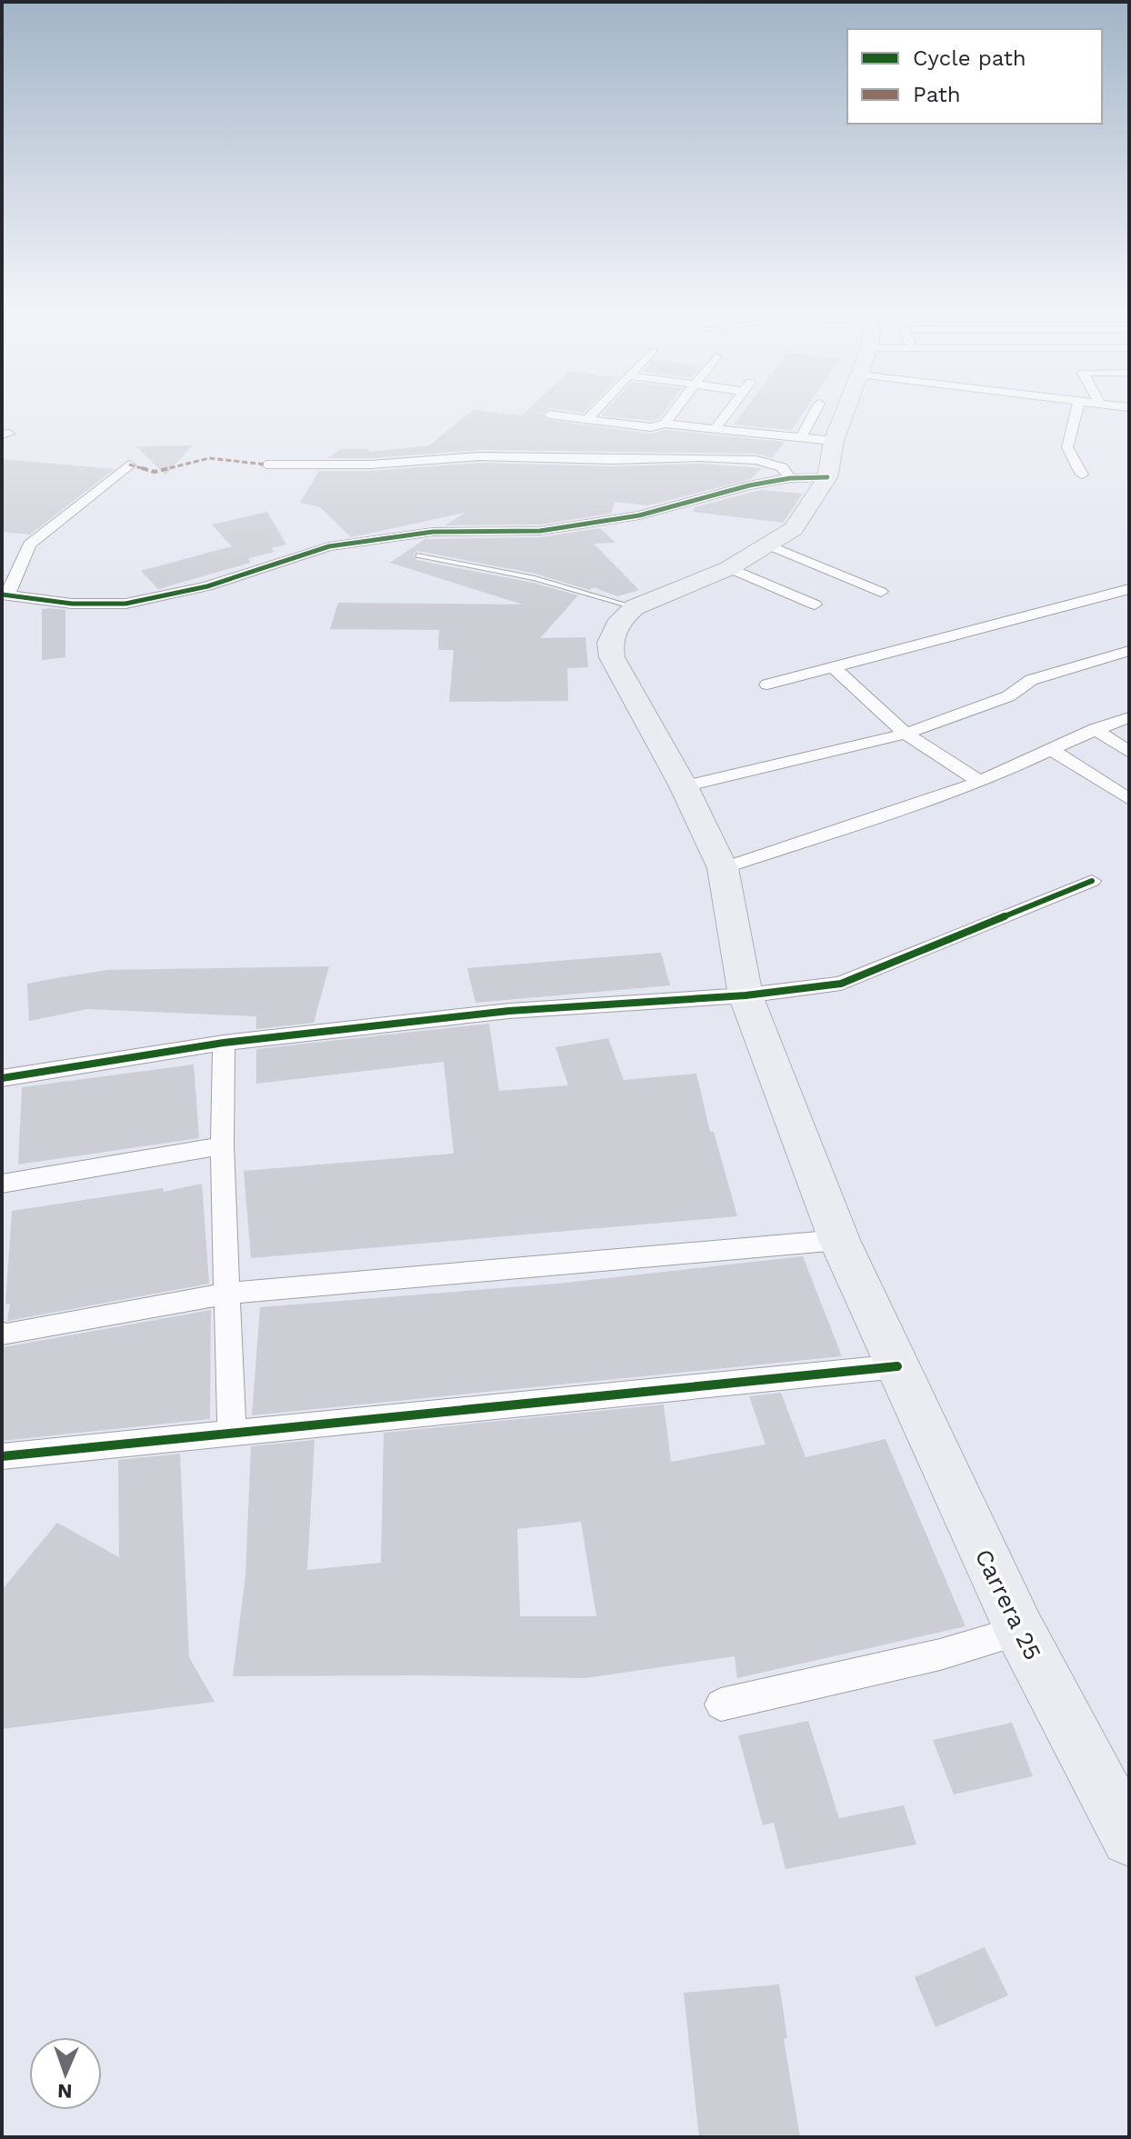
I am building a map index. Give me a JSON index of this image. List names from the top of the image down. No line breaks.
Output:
{"streets":{"main road":["Carrera 25"]},"legend":["Cycle path","Path"],"north":"bottom"}
